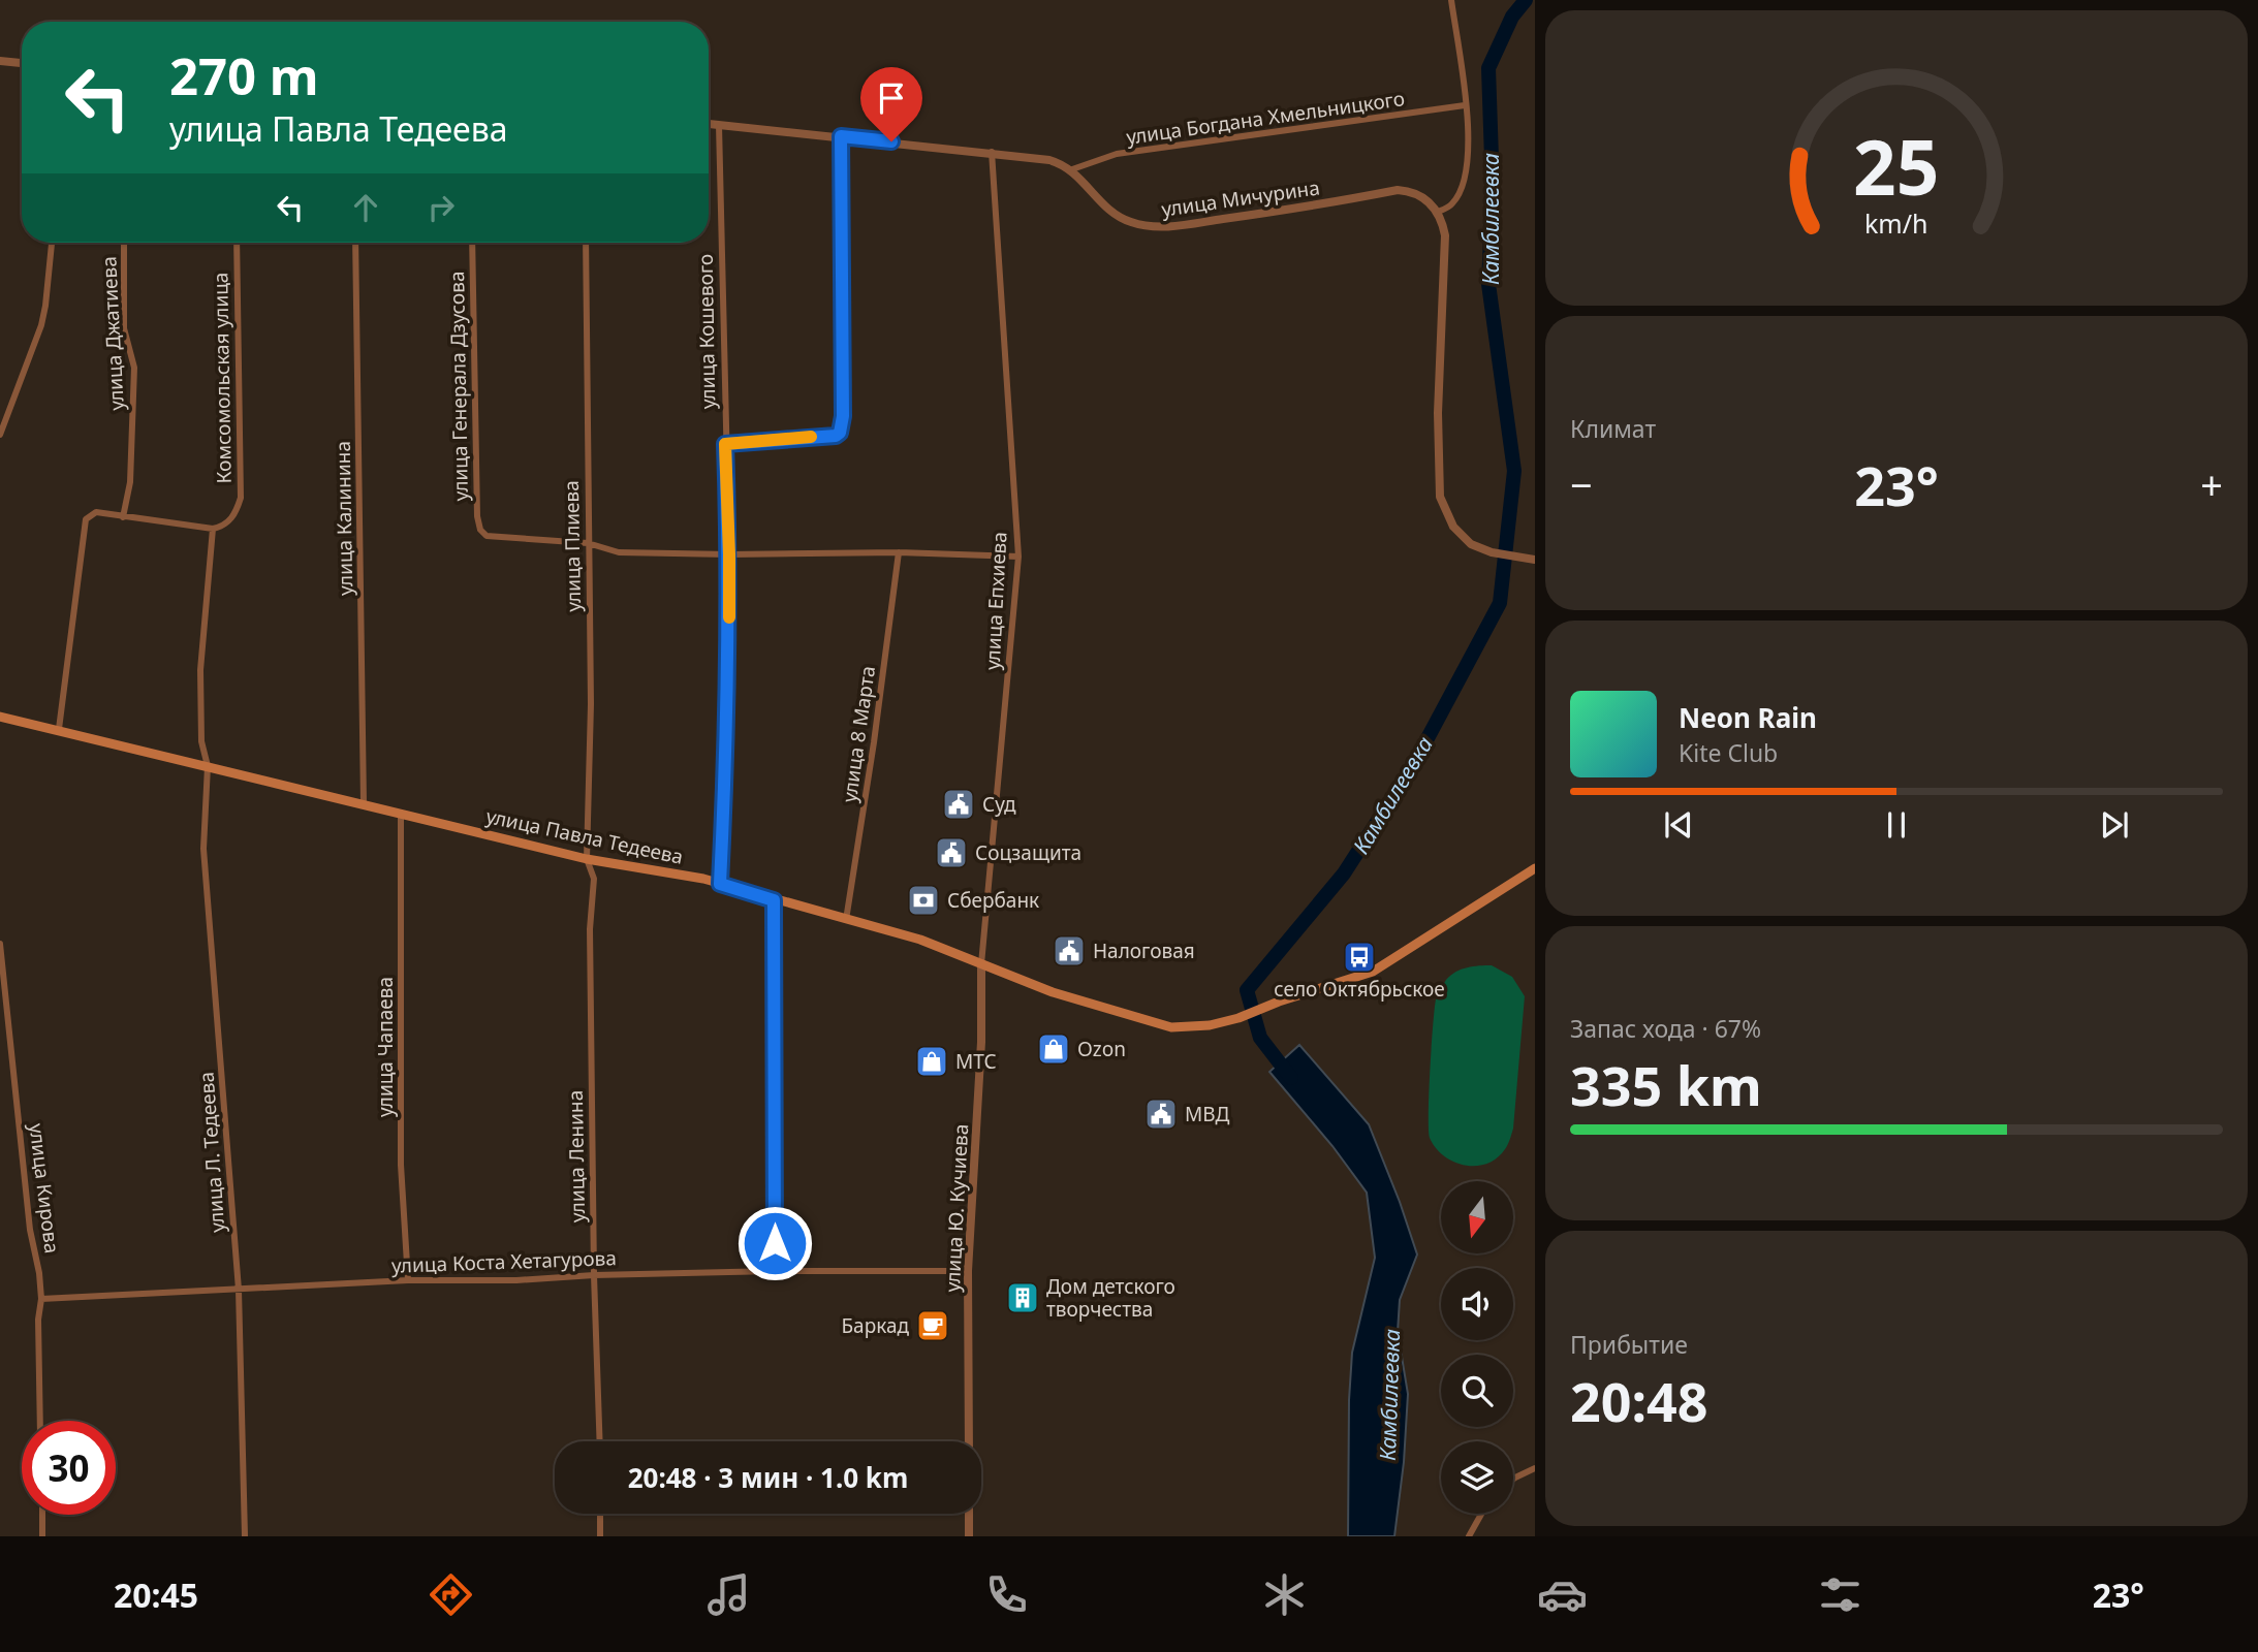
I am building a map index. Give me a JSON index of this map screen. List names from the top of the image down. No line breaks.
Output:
{"streets":{"main road":["улица Павла Тедеева"],"street":["улица Богдана Хмельницкого","улица Мичурина","улица Кошевого","улица Джатиева","Комсомольская улица","улица Генерала Дзусова","улица Калинина","улица Плиева","улица Епхиева","улица 8 Марта","улица Чапаева","улица Л. Тедеева","улица Ленина","улица Кирова","улица Ю. Кучиева","улица Коста Хетагурова"]},"crossings":[["улица Богдана Хмельницкого","улица Мичурина"],["улица Мичурина","улица Кошевого"],["улица Мичурина","улица Епхиева"],["улица Кошевого","улица Павла Тедеева"],["улица Генерала Дзусова","улица Плиева"],["улица Калинина","улица Павла Тедеева"],["улица Плиева","улица Павла Тедеева"],["улица Плиева","улица Ленина"],["улица Епхиева","улица Павла Тедеева"],["улица Епхиева","улица Ю. Кучиева"],["улица 8 Марта","улица Павла Тедеева"],["улица Павла Тедеева","улица Чапаева"],["улица Павла Тедеева","улица Л. Тедеева"],["улица Павла Тедеева","улица Ленина"],["улица Павла Тедеева","улица Ю. Кучиева"],["улица Чапаева","улица Коста Хетагурова"],["улица Л. Тедеева","улица Коста Хетагурова"],["улица Ленина","улица Коста Хетагурова"],["улица Кирова","улица Коста Хетагурова"],["улица Ю. Кучиева","улица Коста Хетагурова"]],"water":["Камбилеевка"],"places":{"public building":["Суд","Соцзащита","Налоговая","МВД"],"bank":["Сбербанк"],"bus stop":["село Октябрьское"],"shop":["Ozon","МТС"],"building":["Дом детского творчества"],"cafe":["Баркад"]},"north":"bottom","page":{"turn":["270 m","улица Павла Тедеева"],"tile":["Климат",["Запас хода · 67%","335 km"],["Прибытие","20:48"]],"heat":["−","23°","+"],"song":["Neon Rain","Kite Club"],"limit":"30","trip":"20:48 · 3 мин · 1.0 km","tabs":["20:45","23°"],"gauge":["25","km/h"]}}
